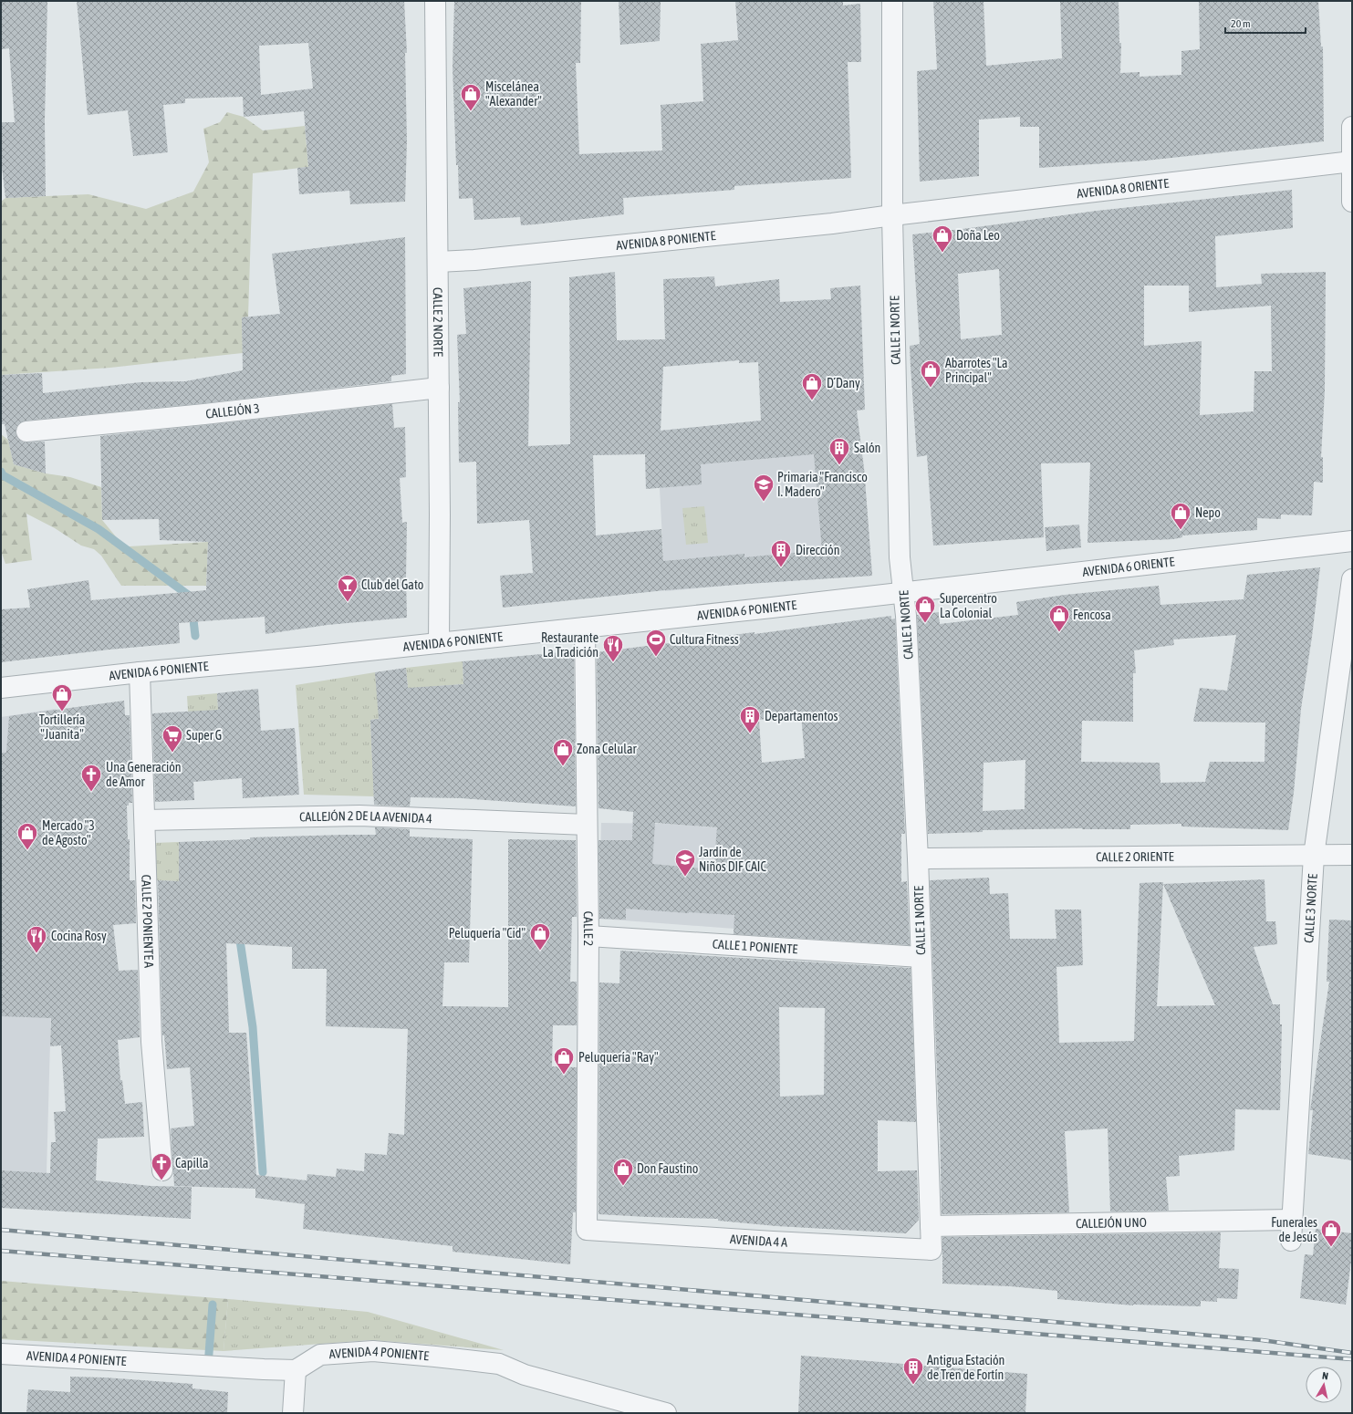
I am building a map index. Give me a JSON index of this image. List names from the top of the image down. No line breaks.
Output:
{"streets":{"street":["AVENIDA 8 ORIENTE","AVENIDA 8 PONIENTE","CALLE 2 NORTE","CALLE 1 NORTE","CALLEJÓN 3","AVENIDA 6 ORIENTE","AVENIDA 6 PONIENTE","CALLEJÓN 2 DE LA AVENIDA 4","CALLE 2 ORIENTE","CALLE 3 NORTE","CALLE 2 PONIENTE A","CALLE 2","CALLE 1 PONIENTE","CALLEJÓN UNO","AVENIDA 4 A","AVENIDA 4 PONIENTE"]},"crossings":[["AVENIDA 8 ORIENTE","AVENIDA 8 PONIENTE"],["AVENIDA 8 ORIENTE","CALLE 1 NORTE"],["AVENIDA 8 PONIENTE","CALLE 2 NORTE"],["AVENIDA 8 PONIENTE","CALLE 1 NORTE"],["CALLE 2 NORTE","CALLEJÓN 3"],["CALLE 2 NORTE","AVENIDA 6 PONIENTE"],["CALLE 1 NORTE","AVENIDA 6 ORIENTE"],["CALLE 1 NORTE","AVENIDA 6 PONIENTE"],["CALLE 1 NORTE","CALLE 2 ORIENTE"],["CALLE 1 NORTE","CALLE 1 PONIENTE"],["CALLE 1 NORTE","CALLEJÓN UNO"],["CALLE 1 NORTE","AVENIDA 4 A"],["AVENIDA 6 ORIENTE","AVENIDA 6 PONIENTE"],["AVENIDA 6 PONIENTE","CALLE 2 PONIENTE A"],["AVENIDA 6 PONIENTE","CALLE 2"],["CALLEJÓN 2 DE LA AVENIDA 4","CALLE 2 PONIENTE A"],["CALLEJÓN 2 DE LA AVENIDA 4","CALLE 2"],["CALLE 2 ORIENTE","CALLE 3 NORTE"],["CALLE 3 NORTE","CALLEJÓN UNO"],["CALLE 2","CALLE 1 PONIENTE"],["CALLE 2","AVENIDA 4 A"]],"places":{"shop":["Miscelánea \"Alexander\"","Doña Leo","Abarrotes \"La Principal\"","D´Dany","Nepo","Supercentro La Colonial","Fencosa","Tortillería \"Juanita\"","Zona Celular","Mercado \"3 de Agosto\"","Peluquería \"Cid\"","Peluquería \"Ray\"","Don Faustino","Funerales de Jesús"],"building":["Salón","Dirección","Departamentos","Antigua Estación de Tren de Fortín"],"school or university":["Primaria \"Francisco I. Madero\"","Jardín de Niños DIF CAIC"],"bar":["Club del Gato"],"sports":["Cultura Fitness"],"restaurant":["Restaurante La Tradición","Cocina Rosy"],"supermarket":["Super G"],"church":["Una Generación de Amor","Capilla"]},"scale_bar":"20 m","north":"top"}
